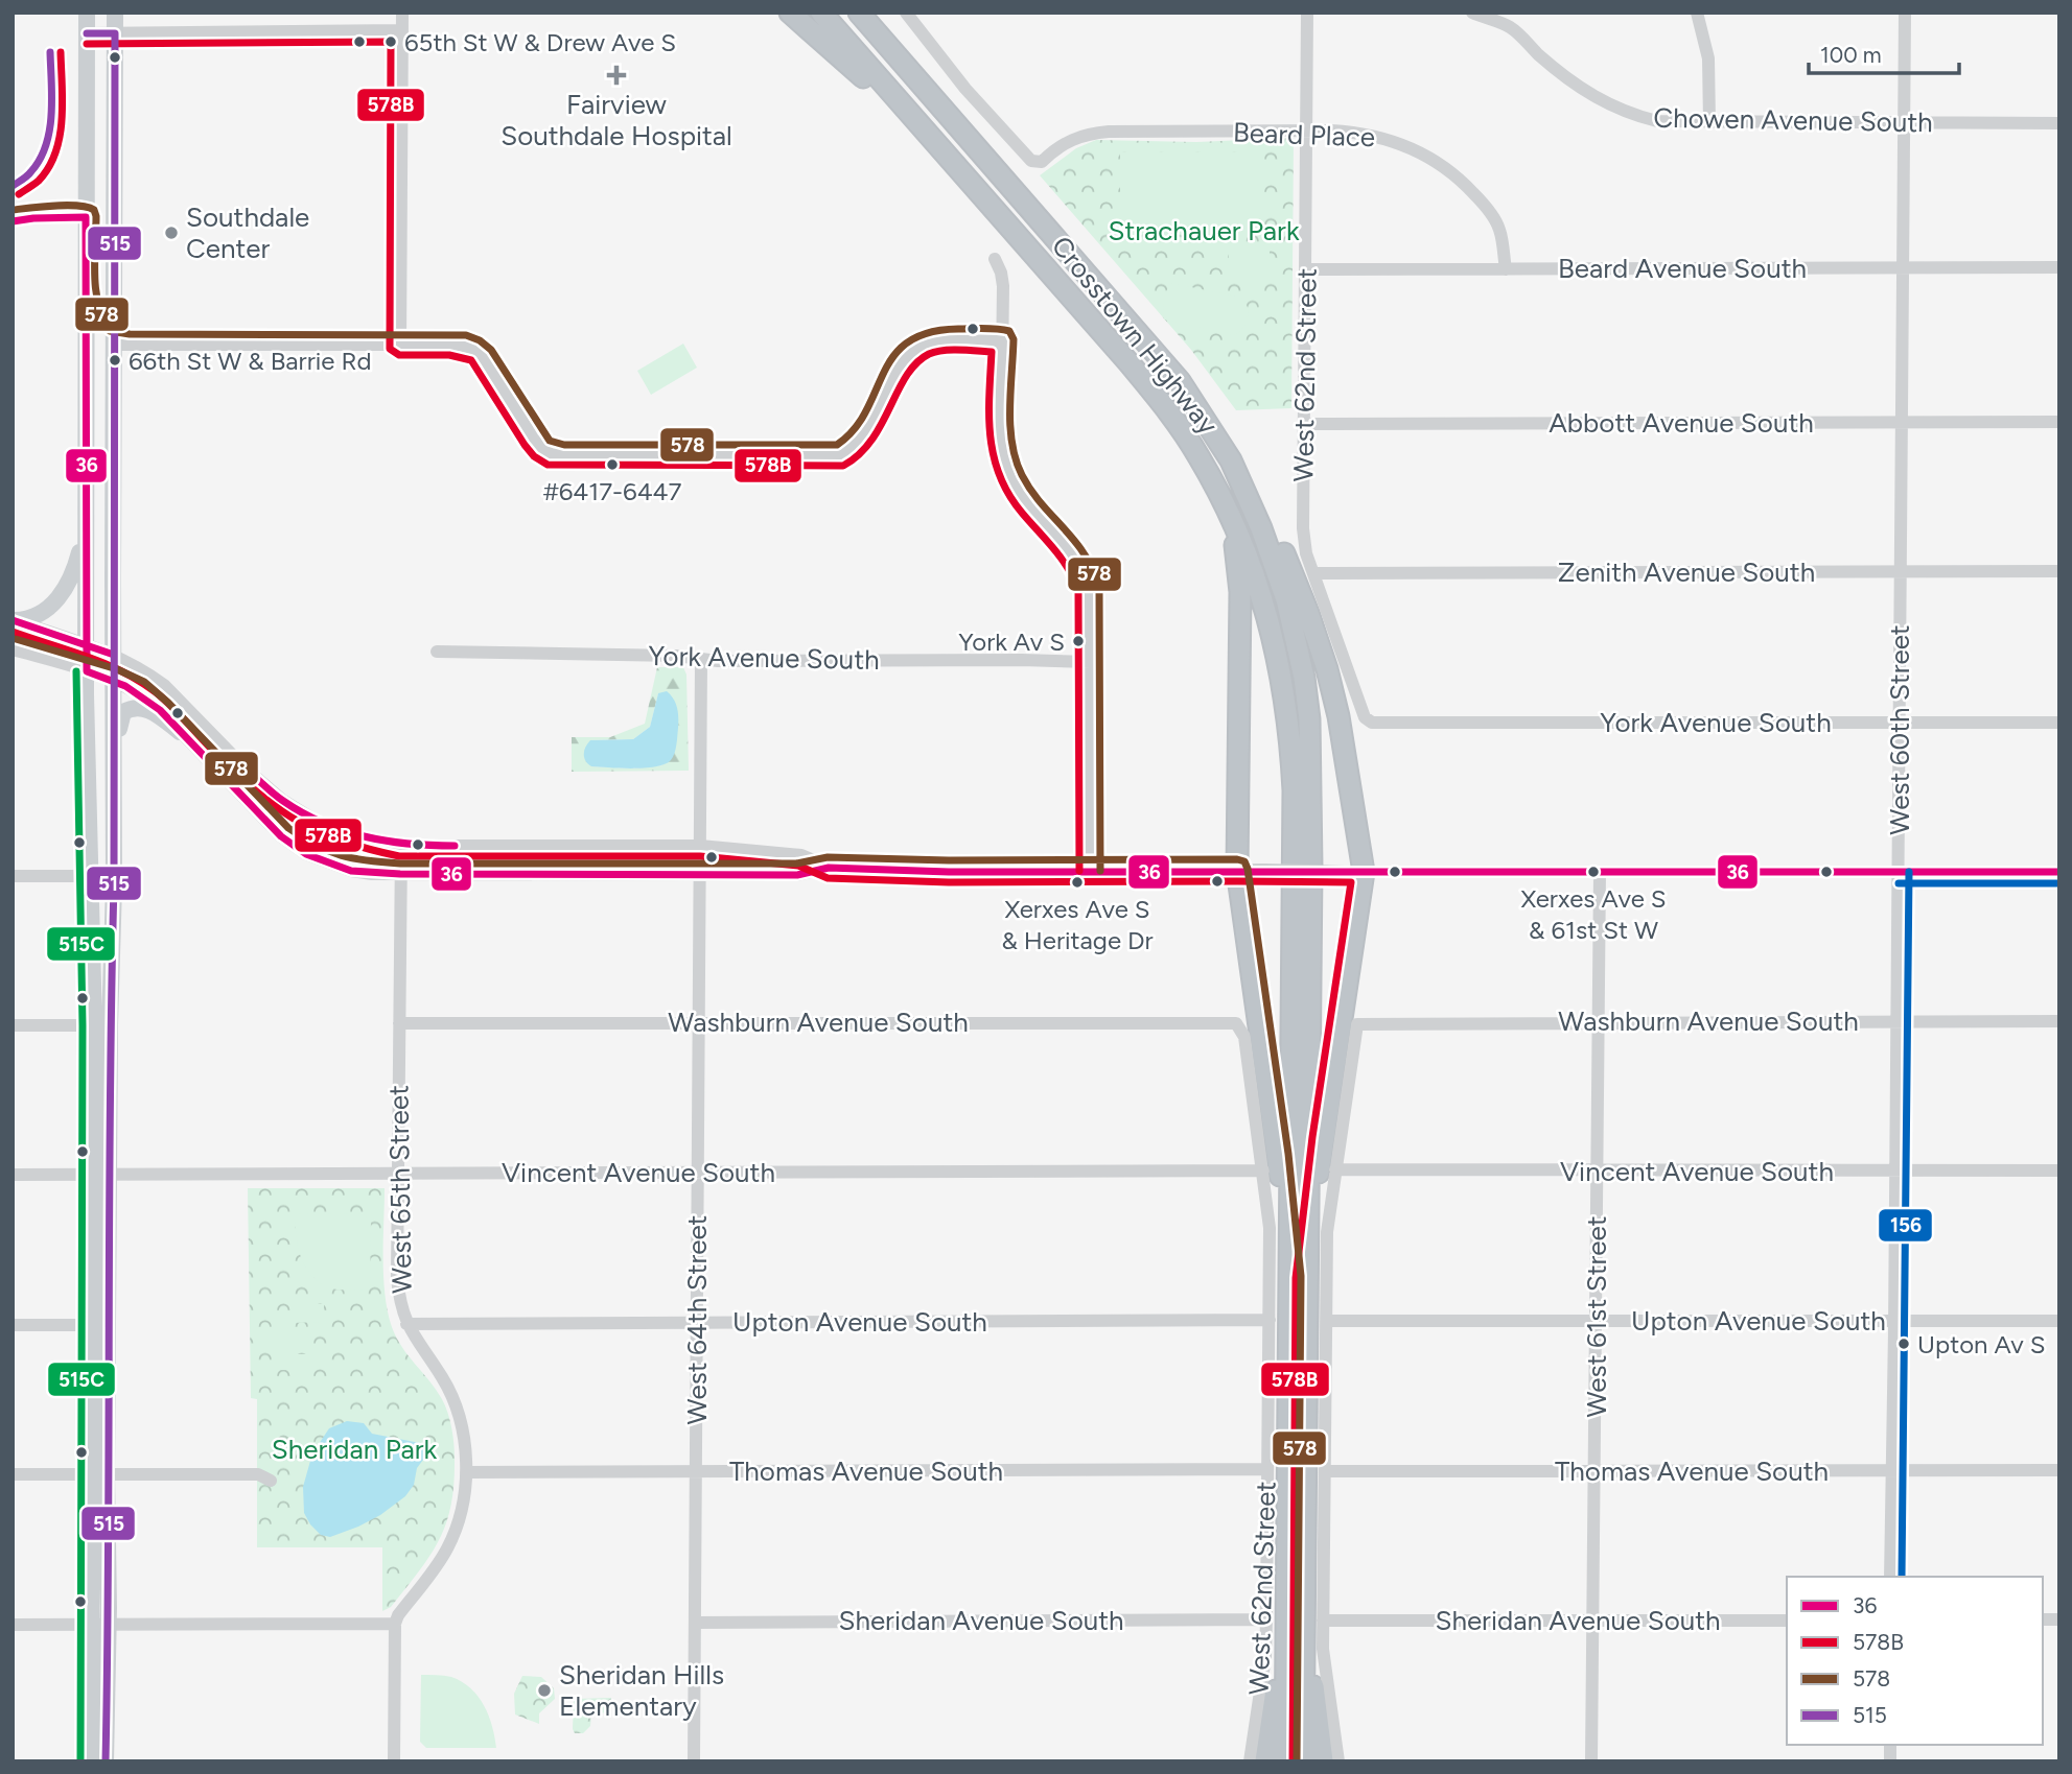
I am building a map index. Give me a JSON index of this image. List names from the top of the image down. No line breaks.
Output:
{"streets":{"highway":["Crosstown Highway"],"street":["Chowen Avenue South","Beard Place","Beard Avenue South","West 62nd Street","Abbott Avenue South","Zenith Avenue South","York Avenue South","West 60th Street","Washburn Avenue South","Vincent Avenue South","West 65th Street","West 61st Street","West 64th Street","Upton Avenue South","Thomas Avenue South","Sheridan Avenue South"]},"crossings":[["Chowen Avenue South","West 60th Street"],["Beard Place","Beard Avenue South"],["Beard Place","West 62nd Street"],["Beard Avenue South","West 62nd Street"],["Beard Avenue South","West 60th Street"],["West 62nd Street","Abbott Avenue South"],["West 62nd Street","Zenith Avenue South"],["West 62nd Street","York Avenue South"],["West 62nd Street","Washburn Avenue South"],["West 62nd Street","Vincent Avenue South"],["West 62nd Street","Upton Avenue South"],["West 62nd Street","Thomas Avenue South"],["West 62nd Street","Sheridan Avenue South"],["Abbott Avenue South","West 60th Street"],["Zenith Avenue South","West 60th Street"],["York Avenue South","West 60th Street"],["York Avenue South","West 64th Street"],["West 60th Street","Washburn Avenue South"],["West 60th Street","Vincent Avenue South"],["West 60th Street","Upton Avenue South"],["West 60th Street","Thomas Avenue South"],["Washburn Avenue South","Vincent Avenue South"],["Washburn Avenue South","West 65th Street"],["Washburn Avenue South","West 61st Street"],["Washburn Avenue South","West 64th Street"],["Vincent Avenue South","West 65th Street"],["Vincent Avenue South","West 61st Street"],["Vincent Avenue South","West 64th Street"],["West 65th Street","Upton Avenue South"],["West 65th Street","Thomas Avenue South"],["West 61st Street","Upton Avenue South"],["West 61st Street","Thomas Avenue South"],["West 61st Street","Sheridan Avenue South"],["West 64th Street","Upton Avenue South"],["West 64th Street","Thomas Avenue South"],["West 64th Street","Sheridan Avenue South"]],"parks":["Strachauer Park","Sheridan Park"],"places":{"other":["65th St W & Drew Ave S","Southdale Center","66th St W & Barrie Rd","#6417-6447","York Av S","Xerxes Ave S & 61st St W","Xerxes Ave S & Heritage Dr","Upton Av S","Sheridan Hills Elementary"],"health":["Fairview Southdale Hospital"]},"lines":["transit line 515","transit line 578B","transit line 578","transit line 36","transit line 515C","transit line 156"],"legend":["36","578B","578","515"],"scale_bar":"100 m"}
